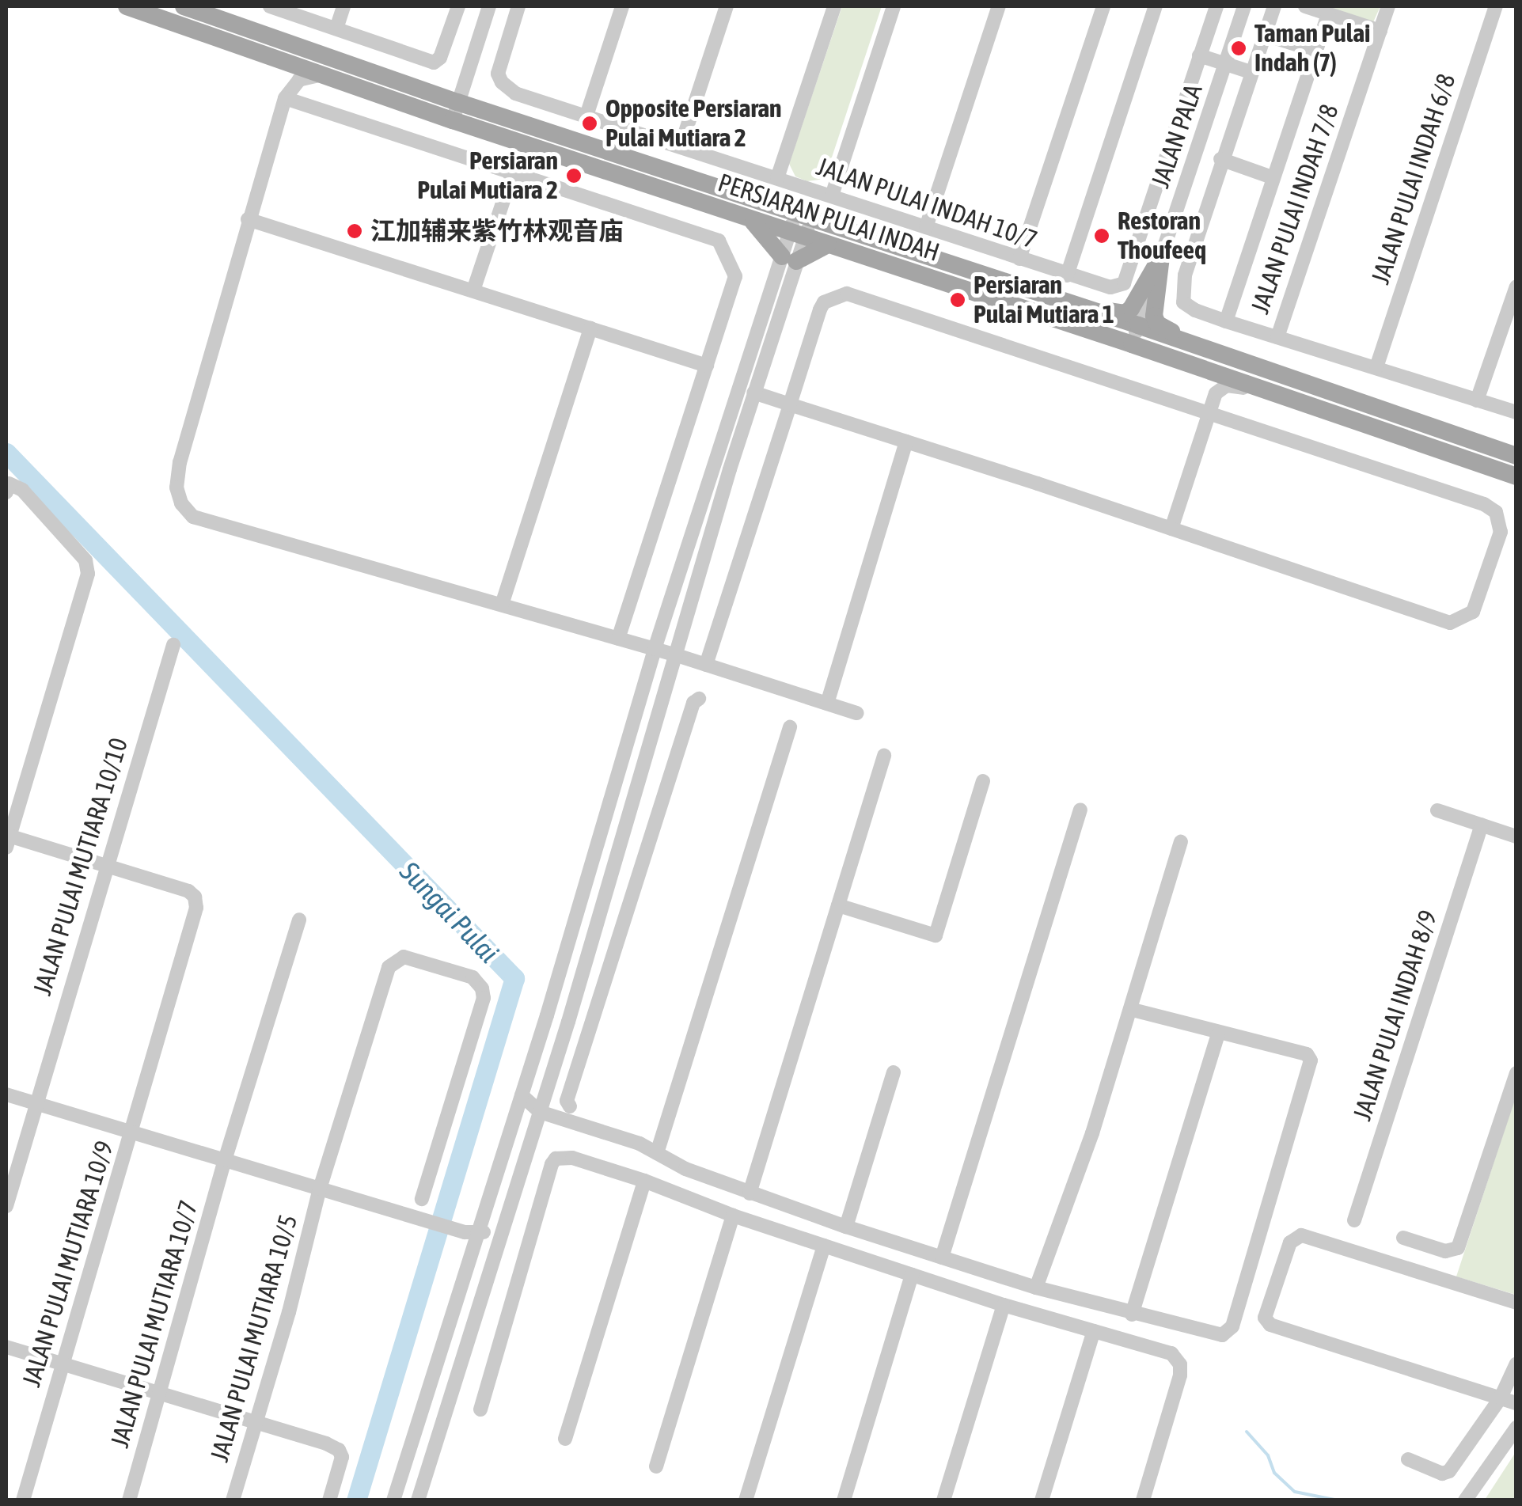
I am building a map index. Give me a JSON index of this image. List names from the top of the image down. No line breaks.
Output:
{"streets":{"main road":["PERSIARAN PULAI INDAH"],"street":["JALAN PALA","JALAN PULAI INDAH 6/8","JALAN PULAI INDAH 10/7","JALAN PULAI INDAH 7/8","JALAN PULAI MUTIARA 10/10","JALAN PULAI INDAH 8/9","JALAN PULAI MUTIARA 10/9","JALAN PULAI MUTIARA 10/7","JALAN PULAI MUTIARA 10/5"]},"crossings":[["JALAN PALA","PERSIARAN PULAI INDAH"],["JALAN PULAI MUTIARA 10/10","JALAN PULAI MUTIARA 10/9"]],"water":["Sungai Pulai"],"places":["Taman Pulai Indah (7)","Opposite Persiaran Pulai Mutiara 2","Persiaran Pulai Mutiara 2","江加辅来紫竹林观音庙","Restoran Thoufeeq","Persiaran Pulai Mutiara 1"]}
